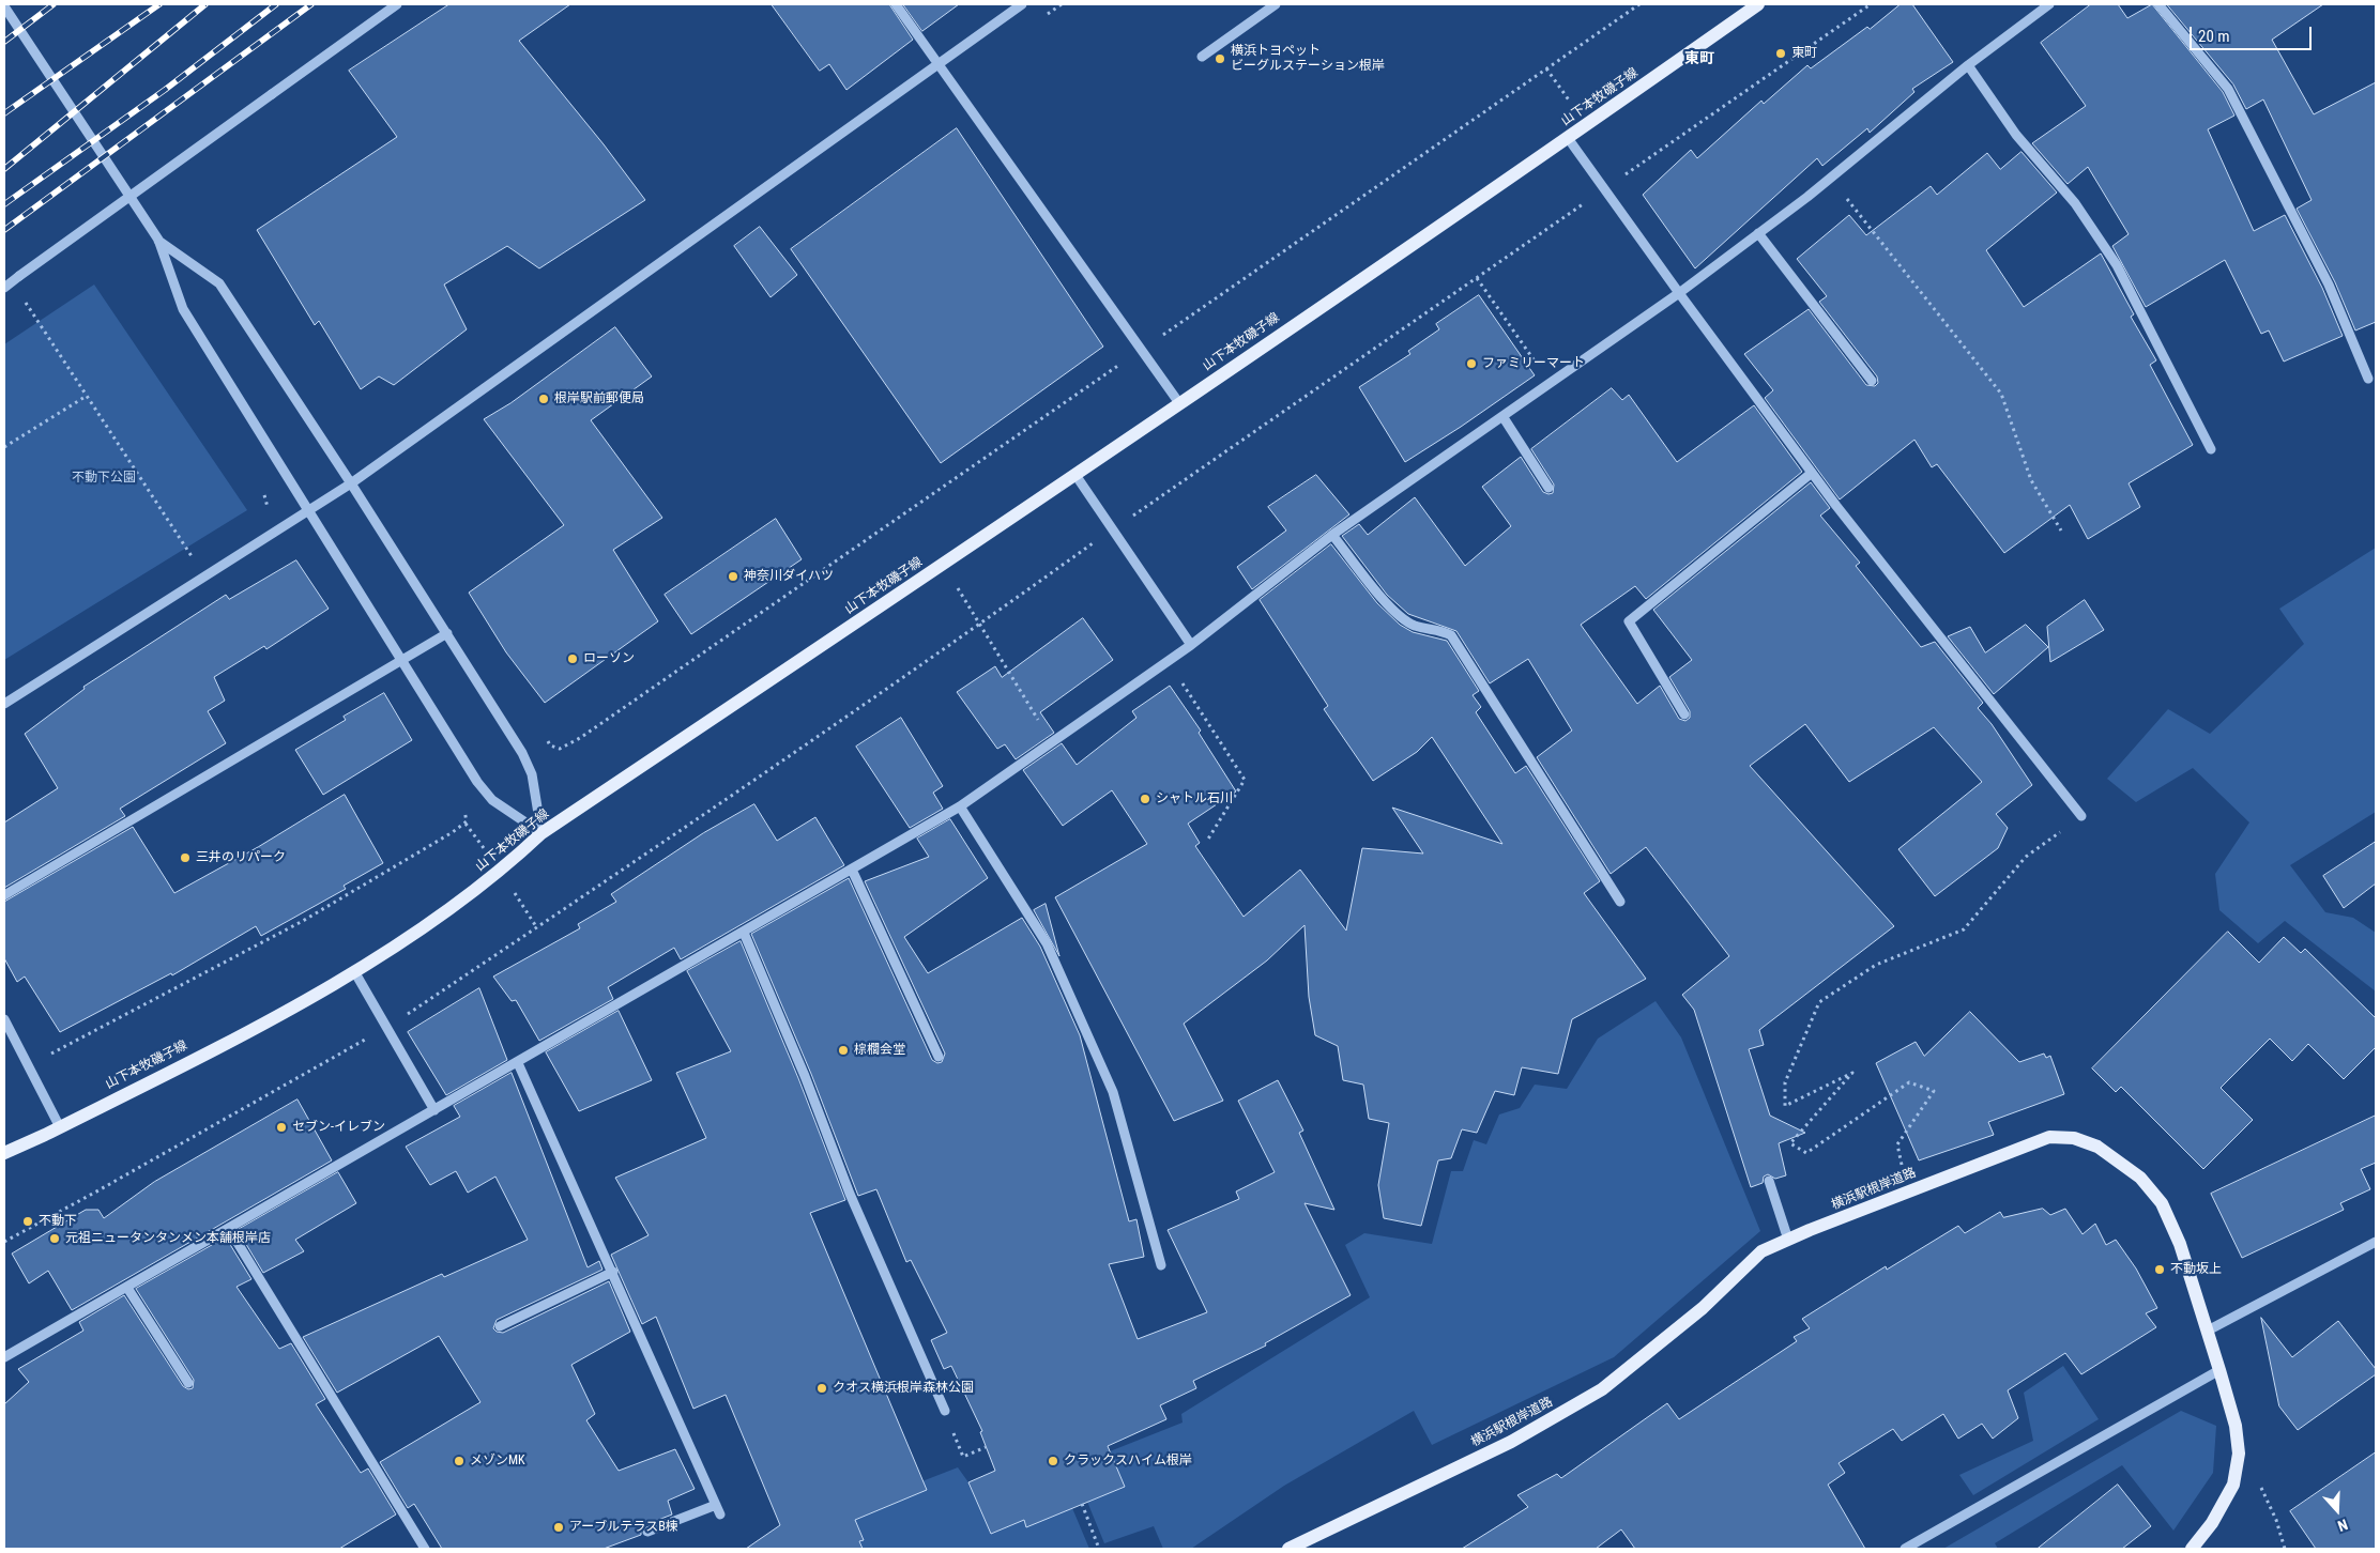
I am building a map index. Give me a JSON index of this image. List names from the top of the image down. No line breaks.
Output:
{"streets":{"main road":["山下本牧磯子線","横浜駅根岸道路"]},"districts":["東町"],"parks":["不動下公園"],"places":["東町","横浜トヨペット ビーグルステーション根岸","ファミリーマート","根岸駅前郵便局","神奈川ダイハツ","ローソン","シャトル石川","三井のリパーク","棕櫚会堂","セブン-イレブン","不動下","元祖ニュータンタンメン本舗根岸店","不動坂上","クオス横浜根岸森林公園","メゾンMK","クラックスハイム根岸","アーブルテラスB棟"],"scale_bar":"20 m","north":"bottom"}
